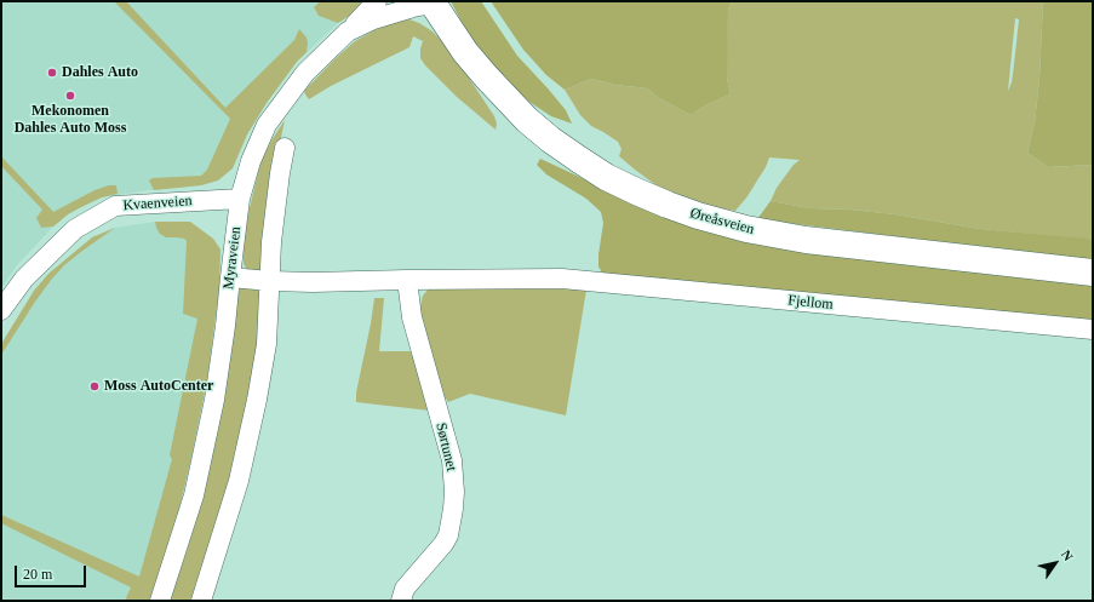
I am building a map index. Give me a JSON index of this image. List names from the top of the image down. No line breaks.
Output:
{"streets":{"street":["Kvaenveien","Øreåsveien","Myraveien","Fjellom","Sørtunet"]},"crossings":[["Kvaenveien","Myraveien"],["Øreåsveien","Myraveien"],["Fjellom","Sørtunet"]],"places":["Dahles Auto","Mekonomen Dahles Auto Moss","Moss AutoCenter"],"scale_bar":"20 m","north":"top right"}
